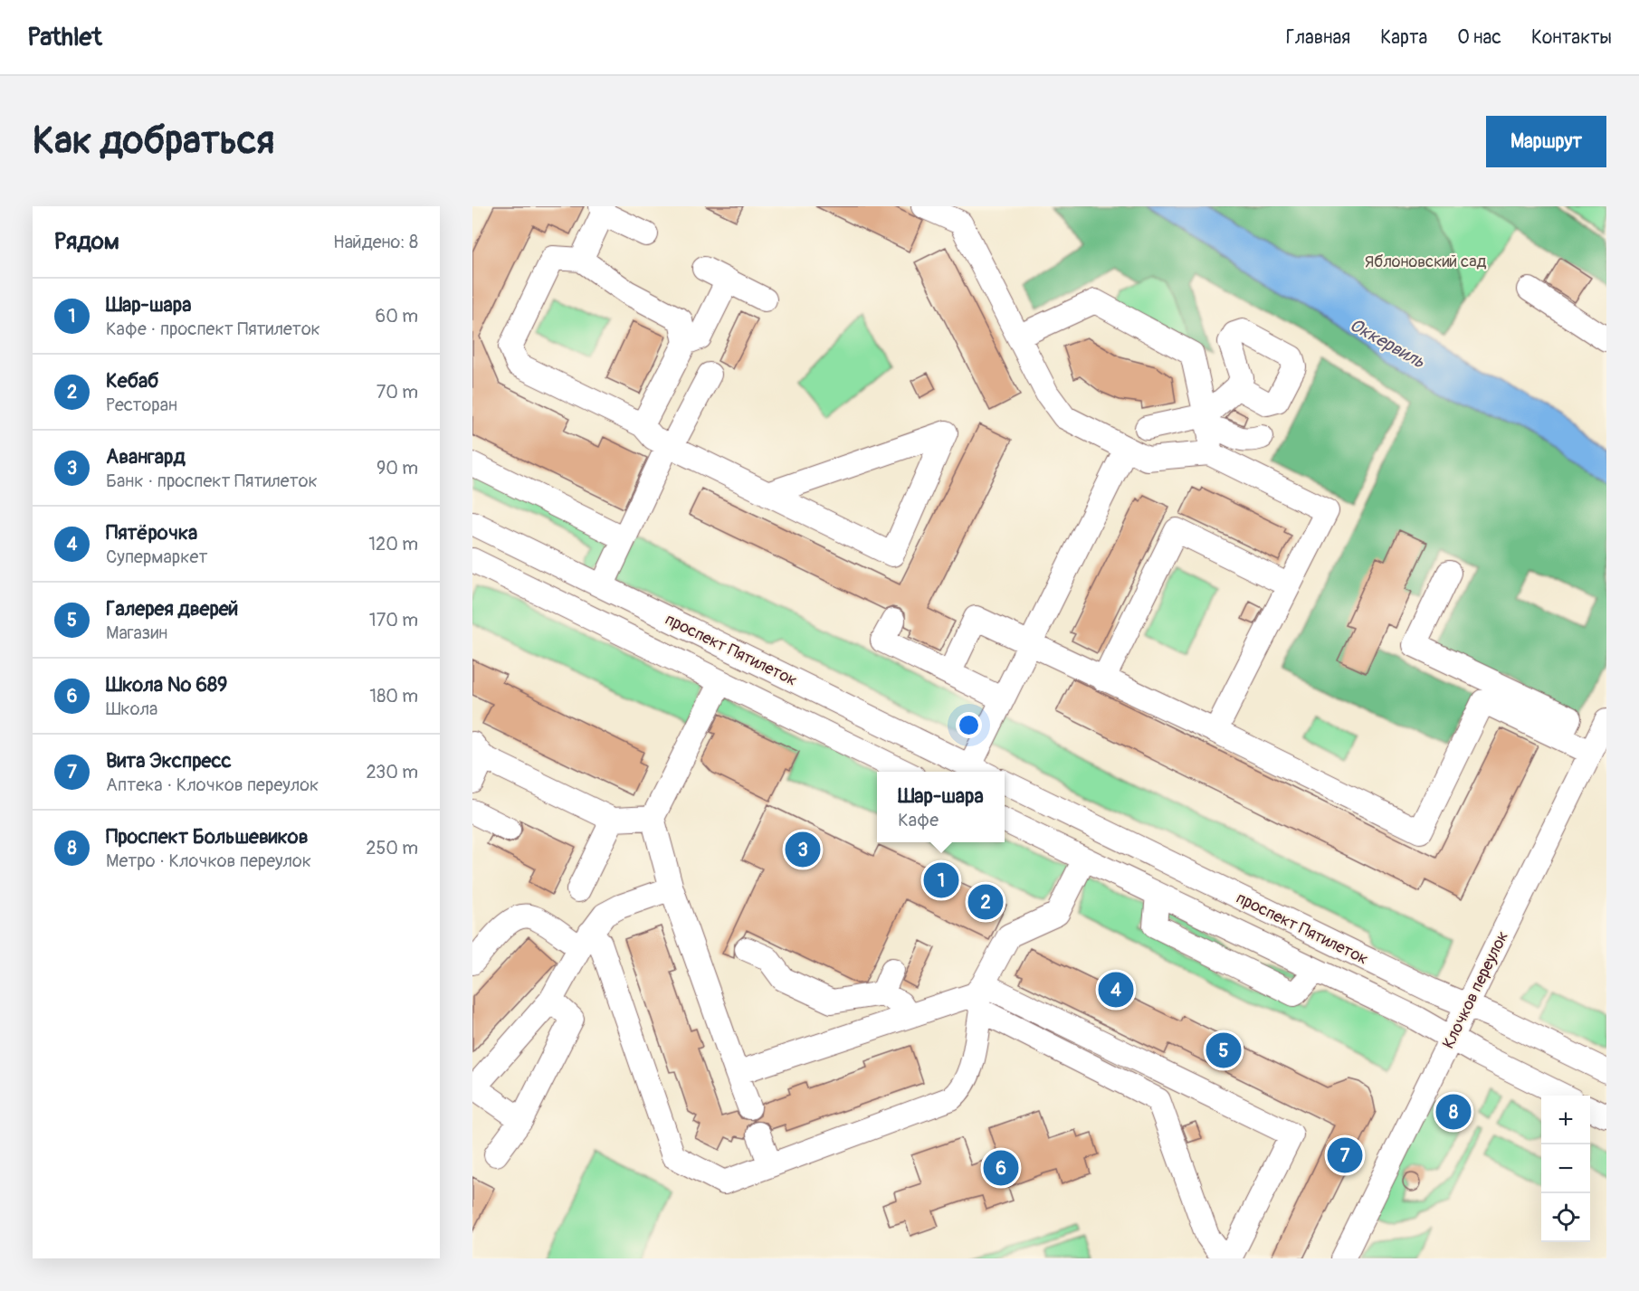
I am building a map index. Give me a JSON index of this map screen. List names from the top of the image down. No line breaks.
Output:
{"streets":{"street":["проспект Пятилеток","Клочков переулок"]},"crossings":[["проспект Пятилеток","Клочков переулок"]],"water":["Оккервиль"],"parks":["Яблоновский сад"],"page":{"header":"Pathlet","nav":["Главная","Карта","О нас","Контакты"],"buttons":"Маршрут","title":"Как добраться","heading":["Рядом","Найдено: 8"],"list":[{"mark":"1","name":"Шар-шара","note":"Кафе · проспект Пятилеток","value":"60 m"},{"mark":"2","name":"Кебаб","note":"Ресторан","value":"70 m"},{"mark":"3","name":"Авангард","note":"Банк · проспект Пятилеток","value":"90 m"},{"mark":"4","name":"Пятёрочка","note":"Супермаркет","value":"120 m"},{"mark":"5","name":"Галерея дверей","note":"Магазин","value":"170 m"},{"mark":"6","name":"Школа № 689","note":"Школа","value":"180 m"},{"mark":"7","name":"Вита Экспресс","note":"Аптека · Клочков переулок","value":"230 m"},{"mark":"8","name":"Проспект Большевиков","note":"Метро · Клочков переулок","value":"250 m"}],"popup":["Шар-шара","Кафе"],"pins":["3","1","2","4","5","8","7","6"],"map_buttons":["+","−"]}}
